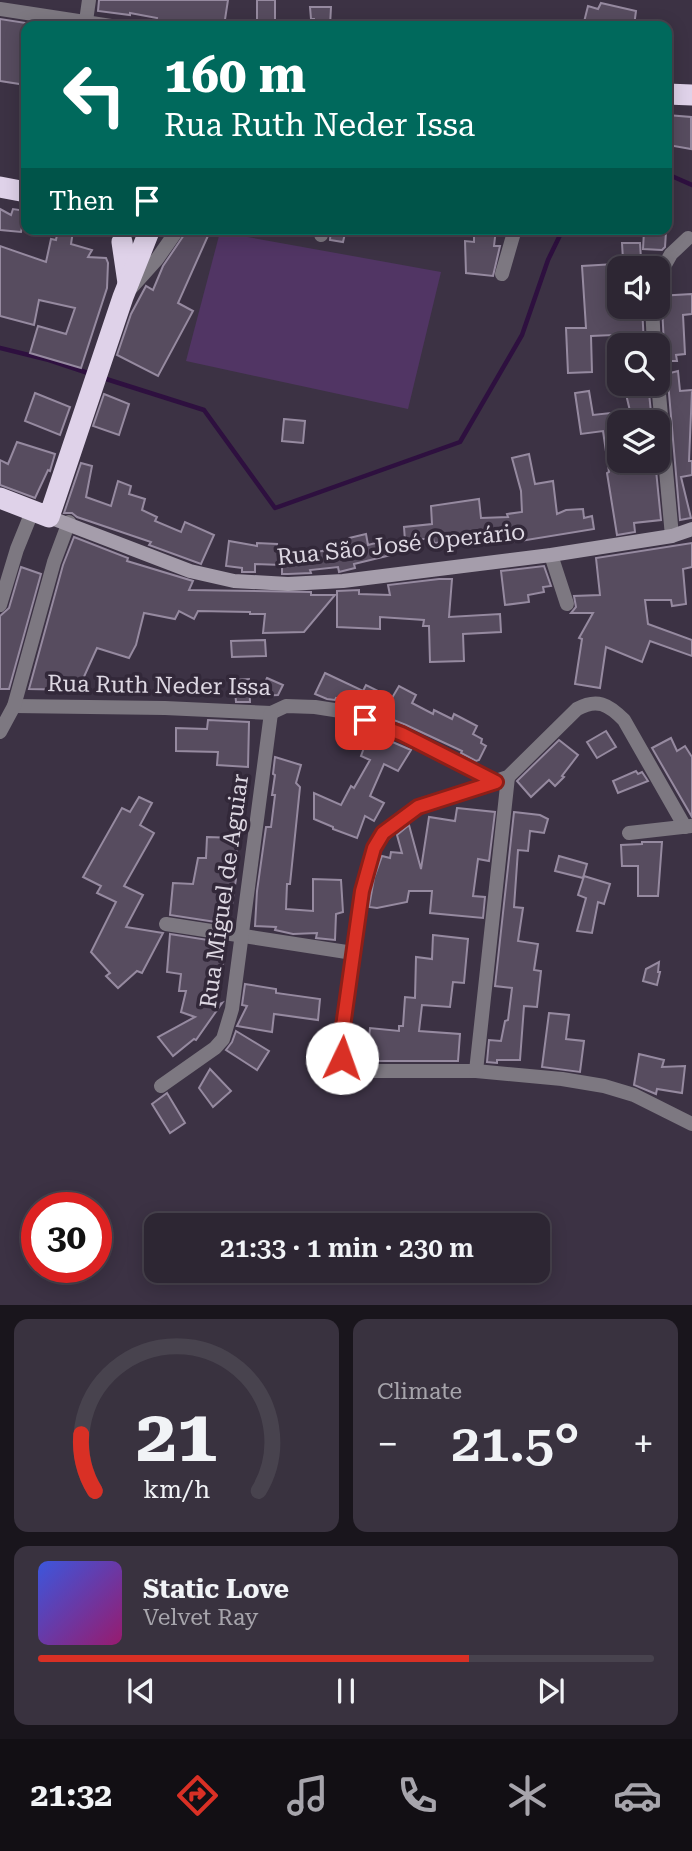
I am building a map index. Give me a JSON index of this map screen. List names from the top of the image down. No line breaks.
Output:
{"streets":{"highway":["Rua São José Operário"],"street":["Rua Ruth Neder Issa","Rua Miguel de Aguiar"]},"crossings":[["Rua Ruth Neder Issa","Rua Miguel de Aguiar"]],"page":{"turn":["160 m","Rua Ruth Neder Issa"],"then":"Then","limit":"30","trip":"21:33 · 1 min · 230 m","tile":"Climate","heat":["−","21.5°","+"],"song":["Static Love","Velvet Ray"],"tabs":"21:32","gauge":["21","km/h"]}}
